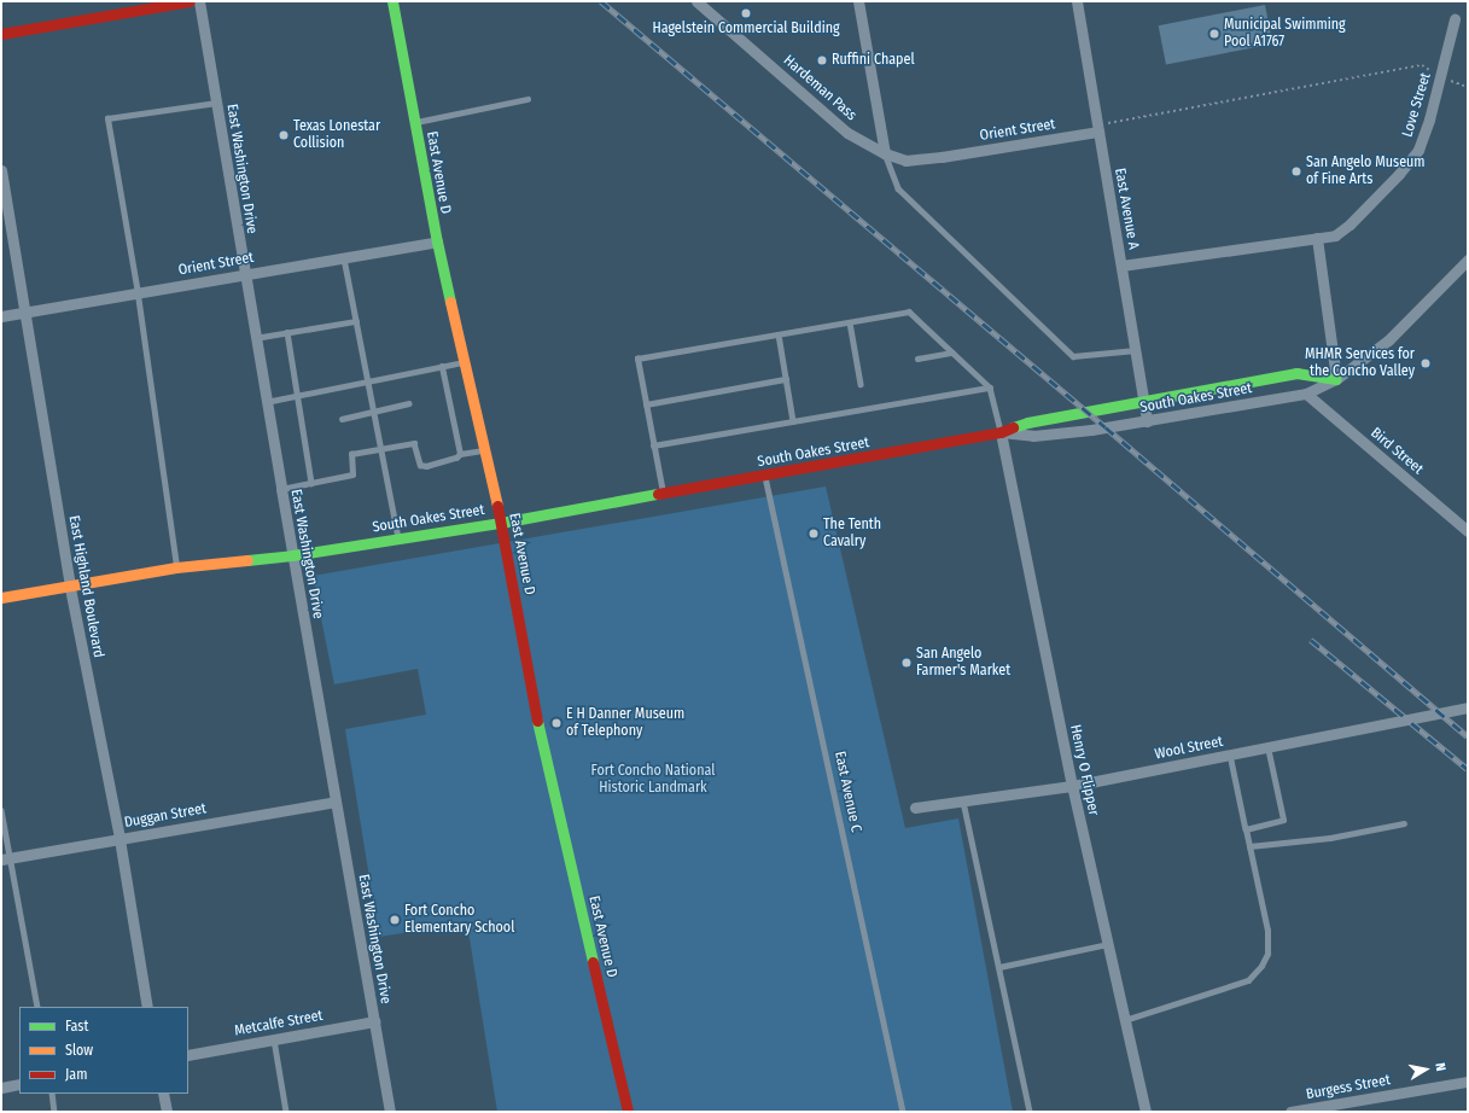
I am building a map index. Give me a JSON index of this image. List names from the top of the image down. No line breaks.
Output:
{"streets":{"street":["Hardeman Pass","Love Street","Orient Street","East Washington Drive","East Avenue D","East Avenue A","South Oakes Street","Bird Street","East Highland Boulevard","Wool Street","Henry O Flipper","Duggan Street","Metcalfe Street","Burgess Street"],"lane":["East Avenue C"]},"crossings":[["Hardeman Pass","Orient Street"],["Love Street","East Avenue A"],["Orient Street","East Washington Drive"],["Orient Street","East Avenue D"],["Orient Street","East Avenue A"],["Orient Street","East Highland Boulevard"],["East Washington Drive","South Oakes Street"],["East Washington Drive","Duggan Street"],["East Washington Drive","Metcalfe Street"],["East Avenue D","South Oakes Street"],["East Avenue A","South Oakes Street"],["South Oakes Street","Bird Street"],["South Oakes Street","East Highland Boulevard"],["South Oakes Street","Henry O Flipper"],["South Oakes Street","East Avenue C"],["East Highland Boulevard","Duggan Street"],["Wool Street","Henry O Flipper"]],"parks":["Fort Concho National Historic Landmark"],"places":["Hagelstein Commercial Building","Municipal Swimming Pool A1767","Ruffini Chapel","Texas Lonestar Collision","San Angelo Museum of Fine Arts","MHMR Services for the Concho Valley","The Tenth Cavalry","San Angelo Farmer's Market","E H Danner Museum of Telephony","Fort Concho Elementary School"],"legend":["Fast","Slow","Jam"],"north":"right"}
